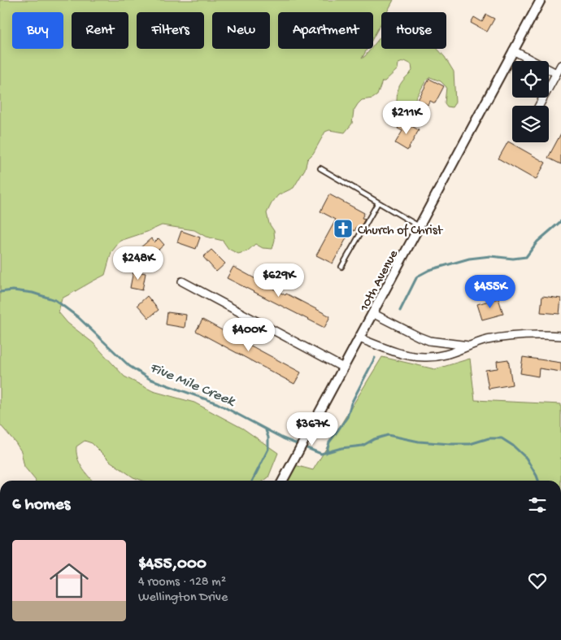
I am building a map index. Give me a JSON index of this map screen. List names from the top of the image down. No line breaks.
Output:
{"streets":{"street":["10th Avenue"]},"water":["Five Mile Creek"],"places":{"church":["Church of Christ"]},"page":{"chip":["Buy","Rent","Filters","New","Apartment","House"],"price":["$211K","$248K","$629K","$455K","$400K","$367K"],"heading":"6 homes","list":[{"name":"$455,000","note":"4 rooms · 128 m² · Wellington Drive"}]}}
